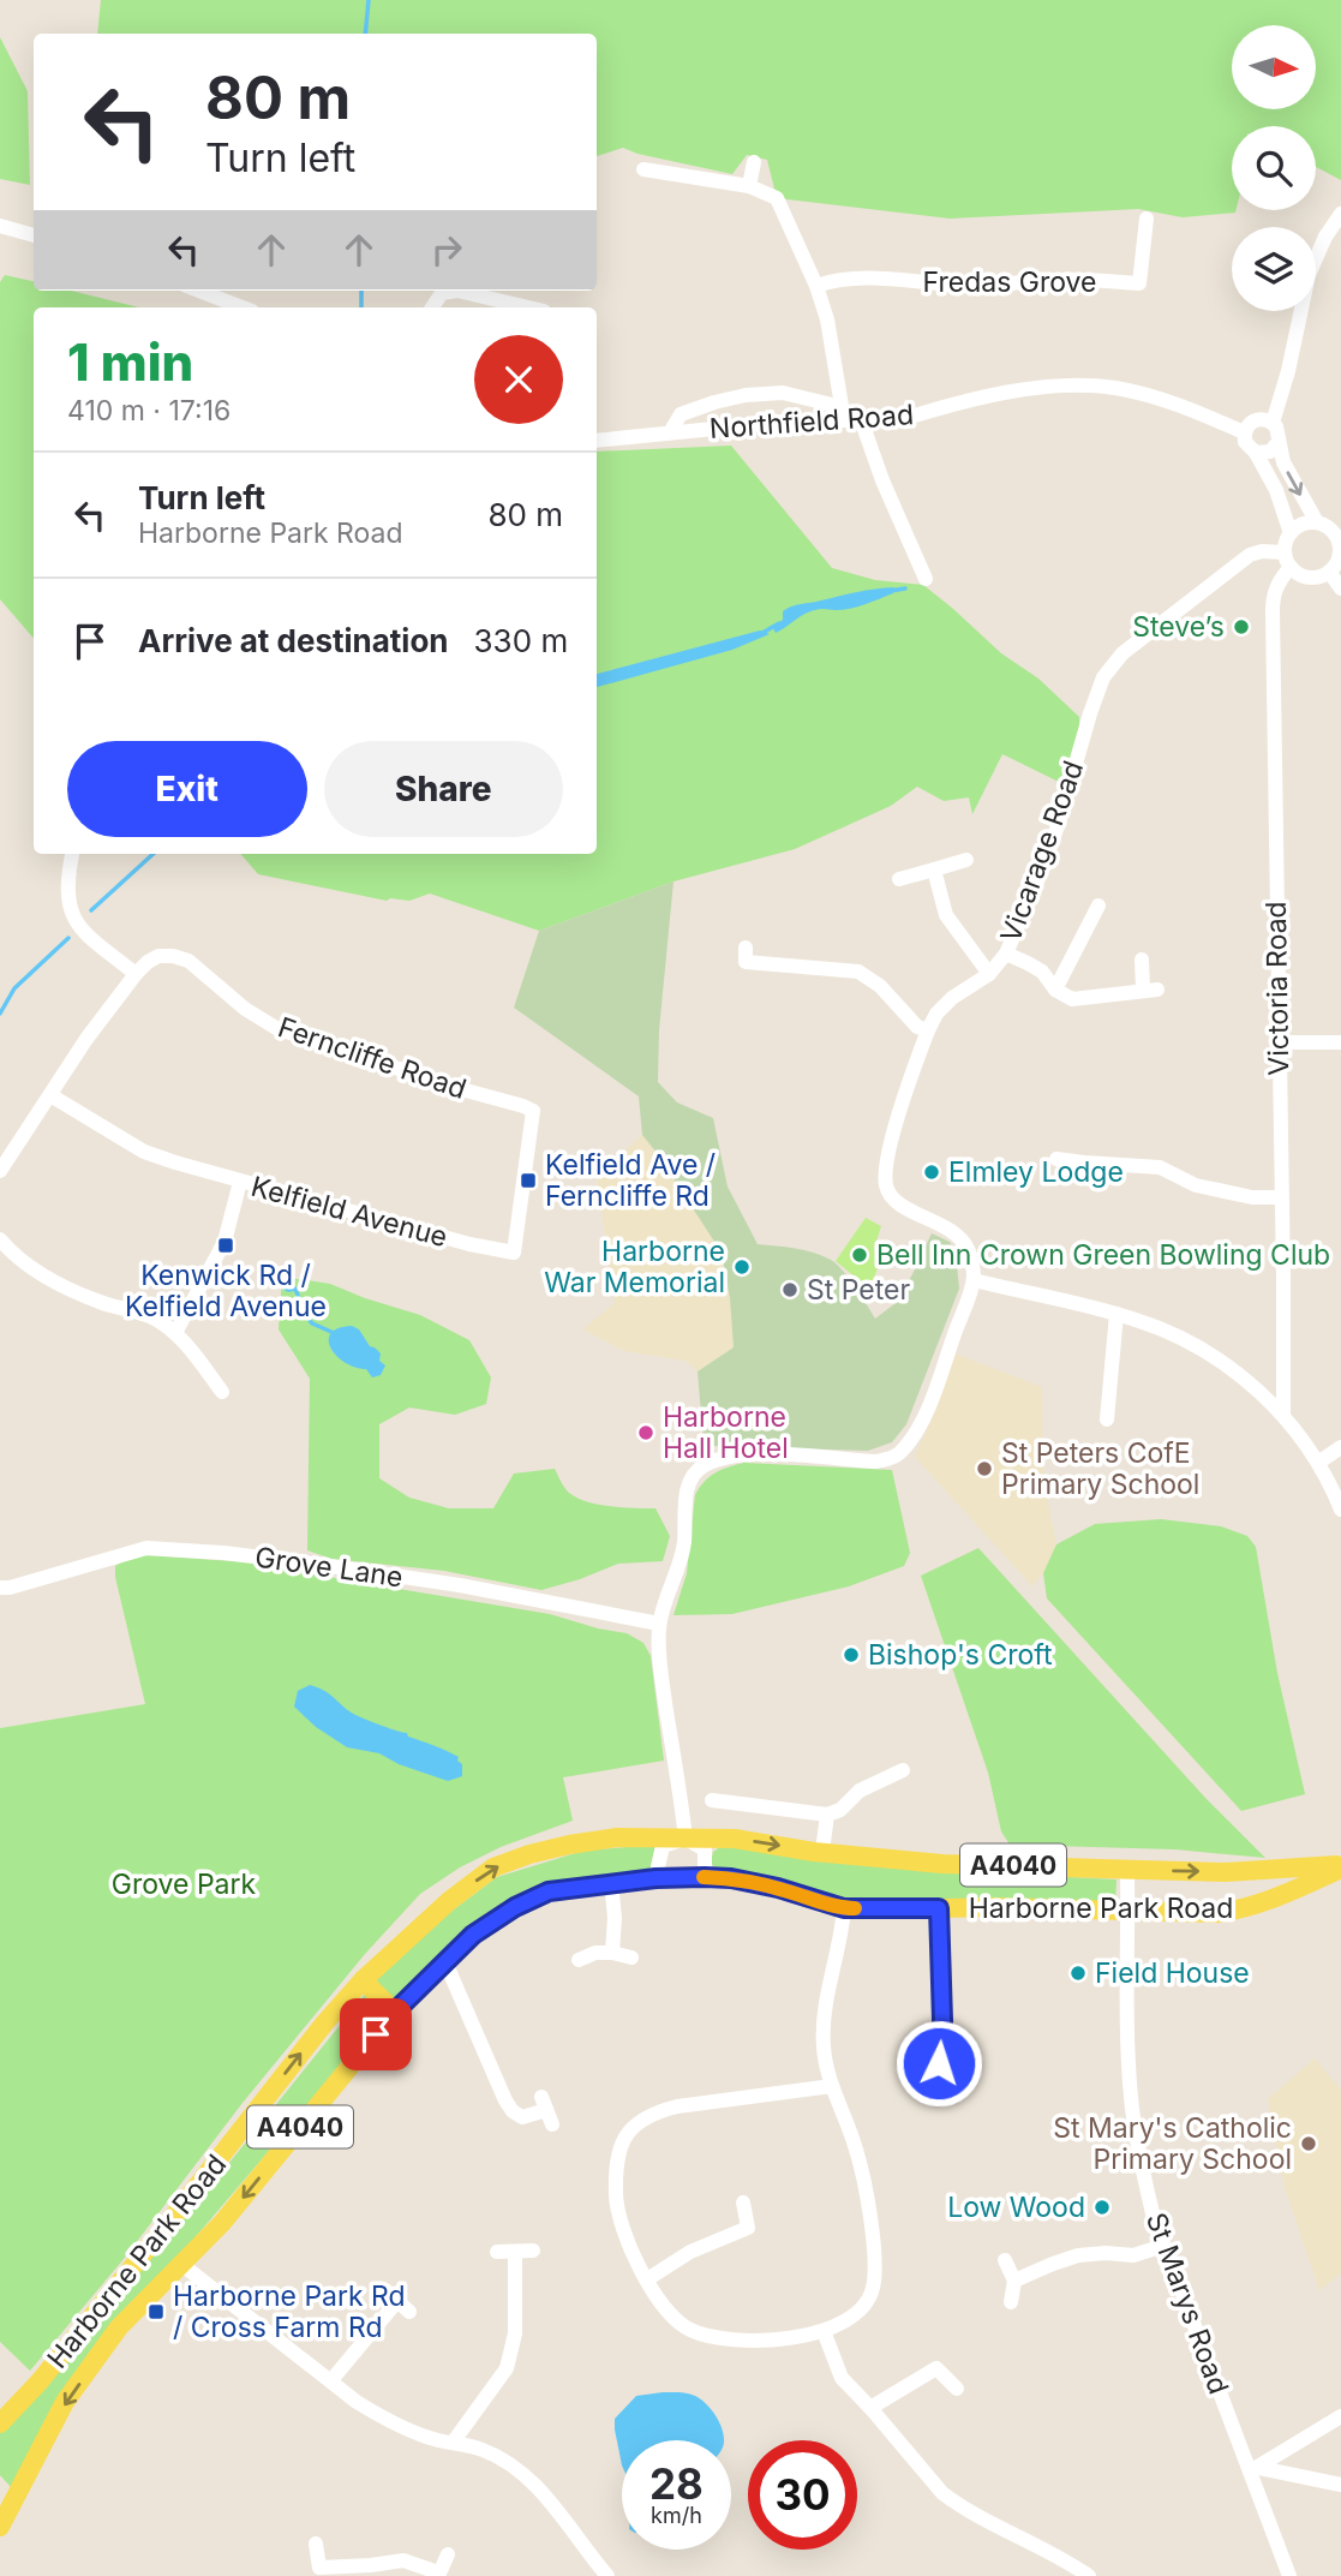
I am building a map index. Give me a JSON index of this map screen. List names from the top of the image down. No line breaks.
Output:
{"streets":{"main road":["A4040","Harborne Park Road"],"street":["Fredas Grove","Northfield Road","Vicarage Road","Victoria Road","Ferncliffe Road","Kelfield Avenue","Grove Lane","St Marys Road"]},"crossings":[["Vicarage Road","Victoria Road"],["Ferncliffe Road","Kelfield Avenue"],["Harborne Park Road","St Marys Road"]],"parks":["Grove Park"],"places":{"other":["Steve’s","Elmley Lodge","Bell Inn Crown Green Bowling Club","Harborne War Memorial","St Peter","Harborne Hall Hotel","St Peters CofE Primary School","Bishop's Croft","Field House","St Mary's Catholic Primary School","Low Wood"],"transit":["Kelfield Ave / Ferncliffe Rd","Kenwick Rd / Kelfield Avenue","Harborne Park Rd / Cross Farm Rd"]},"north":"right","page":{"turn":["80 m","Turn left"],"heading":["1 min","410 m · 17:16"],"list":[{"name":"Turn left","note":"Harborne Park Road","value":"80 m"},{"name":"Arrive at destination","value":"330 m"}],"buttons":["Exit","Share"],"speed":"28 km/h","limit":"30"}}
